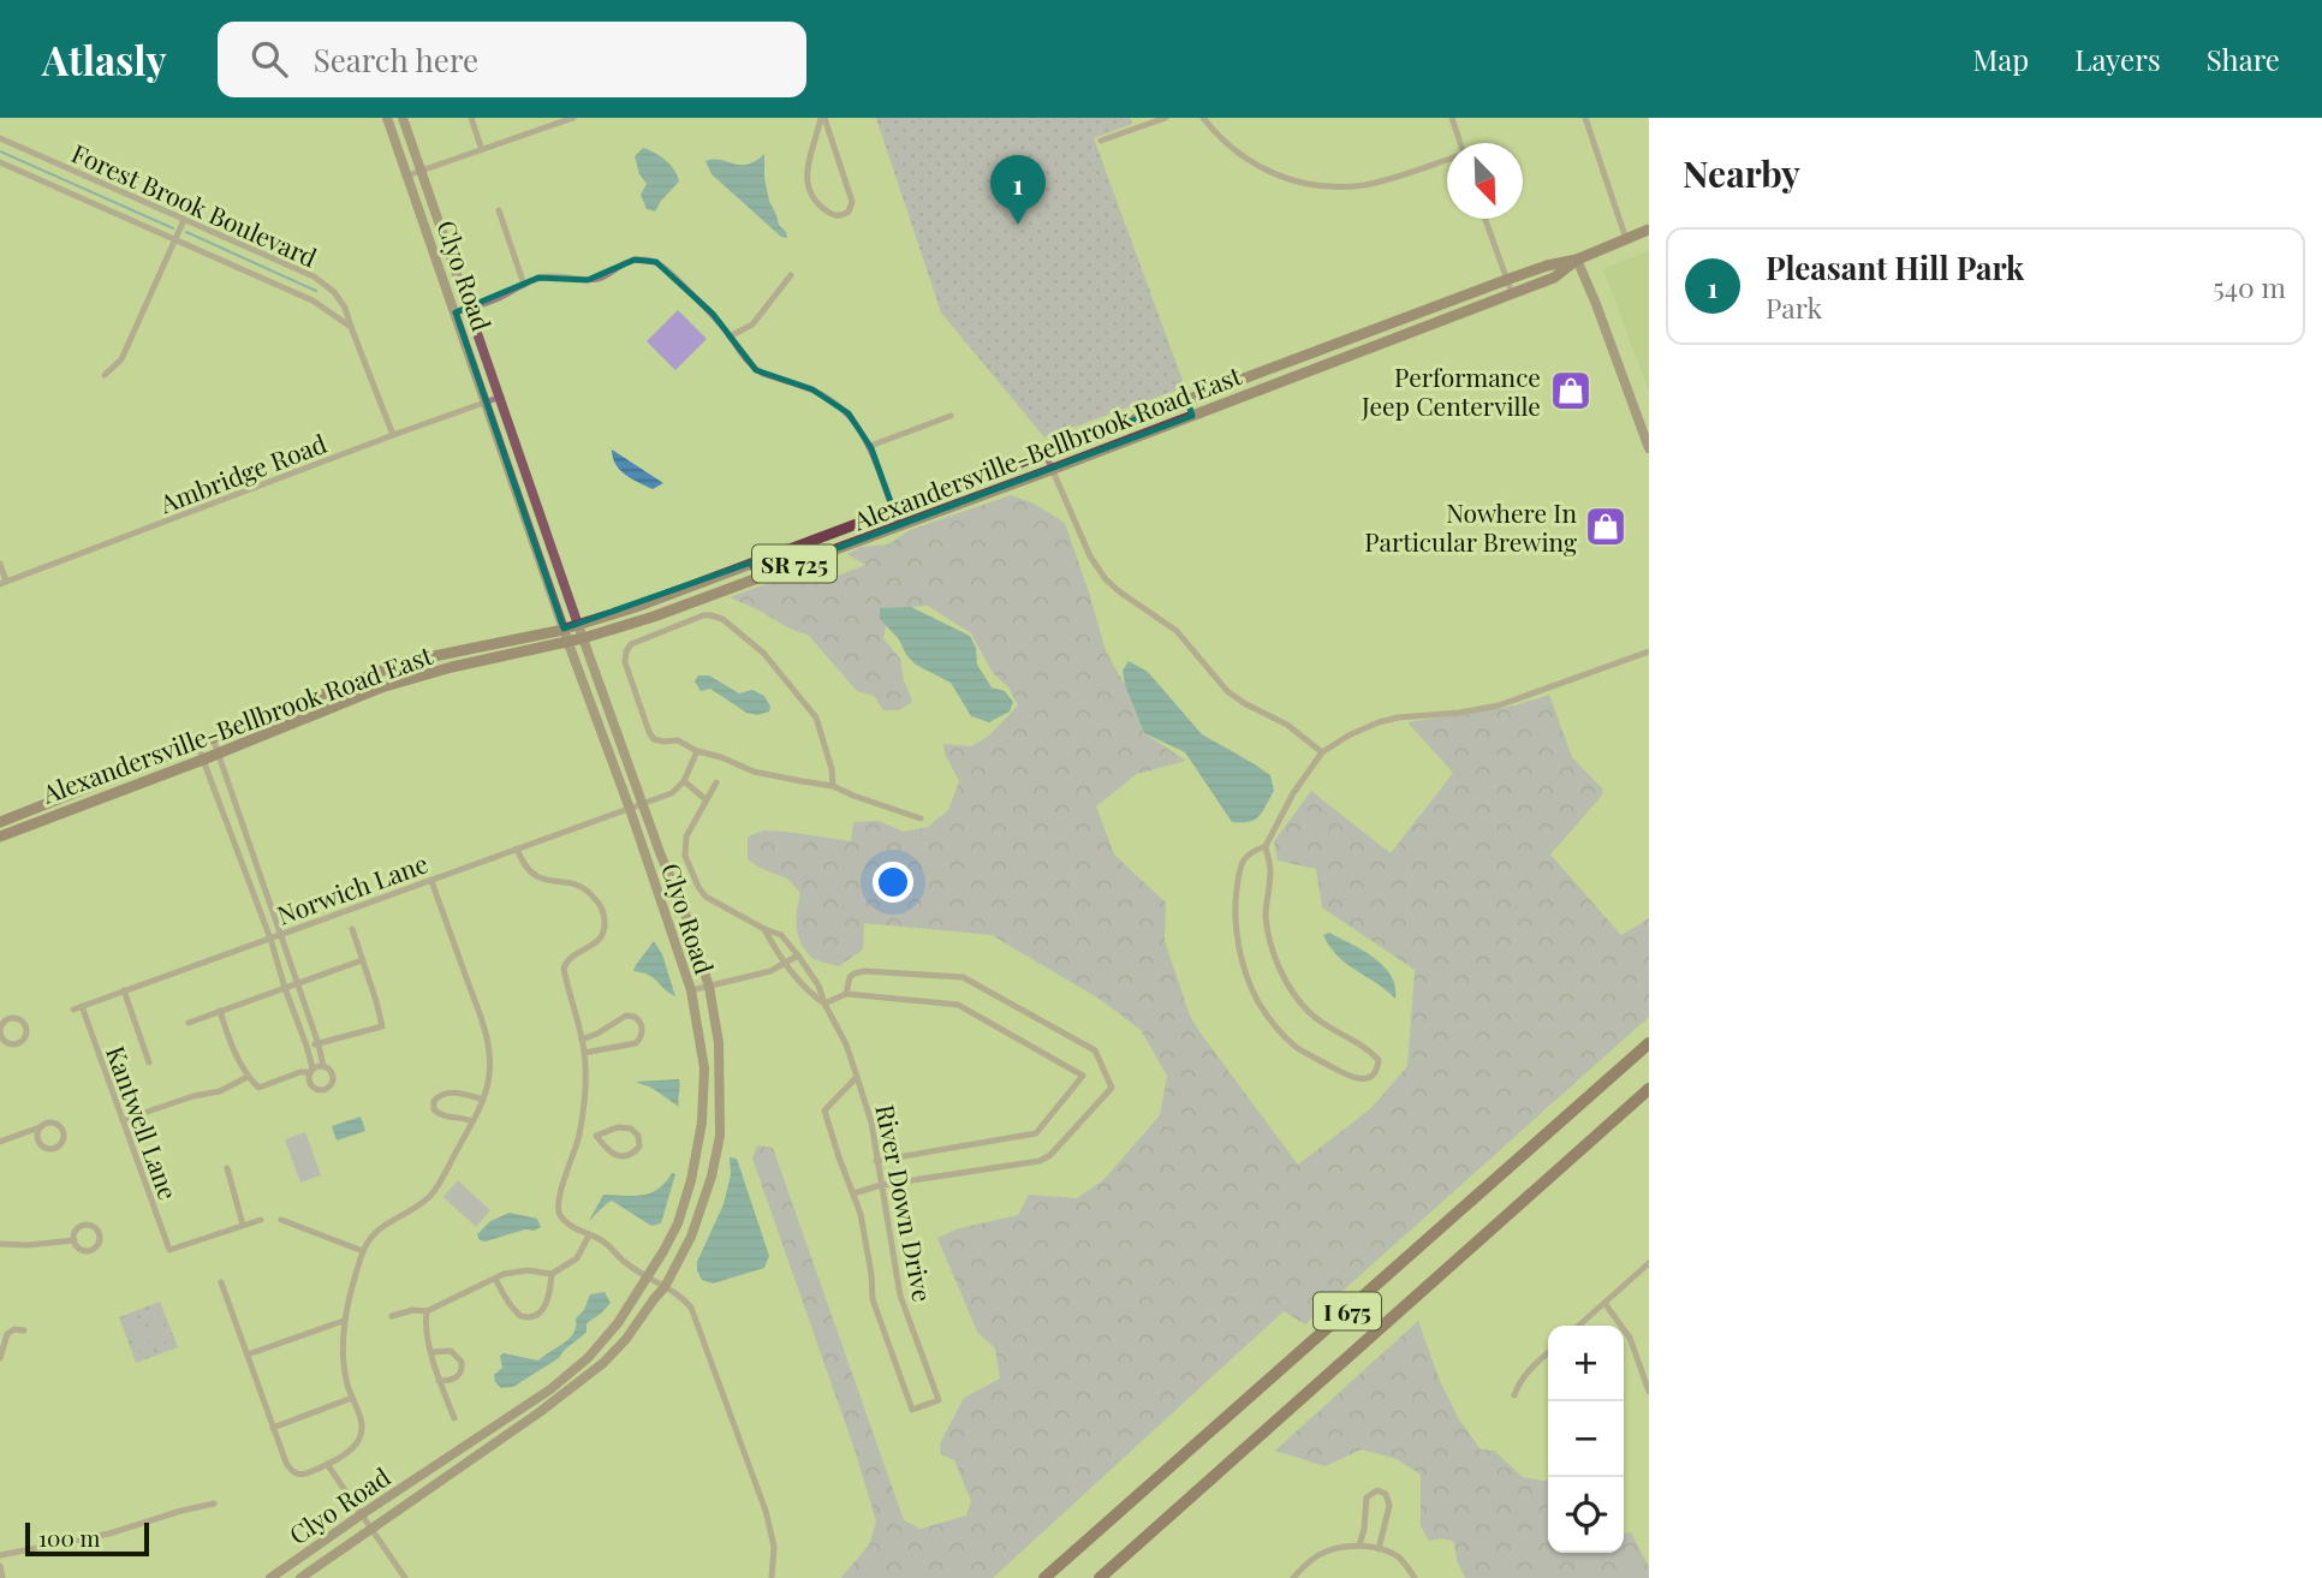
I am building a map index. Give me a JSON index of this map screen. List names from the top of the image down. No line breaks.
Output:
{"streets":{"highway":["I 675"],"main road":["Alexandersville-Bellbrook Road East","SR 725"],"street":["Forest Brook Boulevard","Clyo Road","Ambridge Road","Norwich Lane","Kantwell Lane","River Down Drive"]},"crossings":[["Forest Brook Boulevard","Ambridge Road"],["Clyo Road","Alexandersville-Bellbrook Road East"],["Clyo Road","Ambridge Road"],["Clyo Road","Norwich Lane"],["Norwich Lane","Kantwell Lane"]],"places":{"shop":["Performance Jeep Centerville","Nowhere In Particular Brewing"]},"scale_bar":"100 m","north":"bottom right","page":{"header":"Atlasly","search":"Search here","nav":["Map","Layers","Share"],"heading":"Nearby","pins":"1","list":[{"mark":"1","name":"Pleasant Hill Park","note":"Park","value":"540 m"}],"map_buttons":["+","−"],"scale":"100 m"}}
